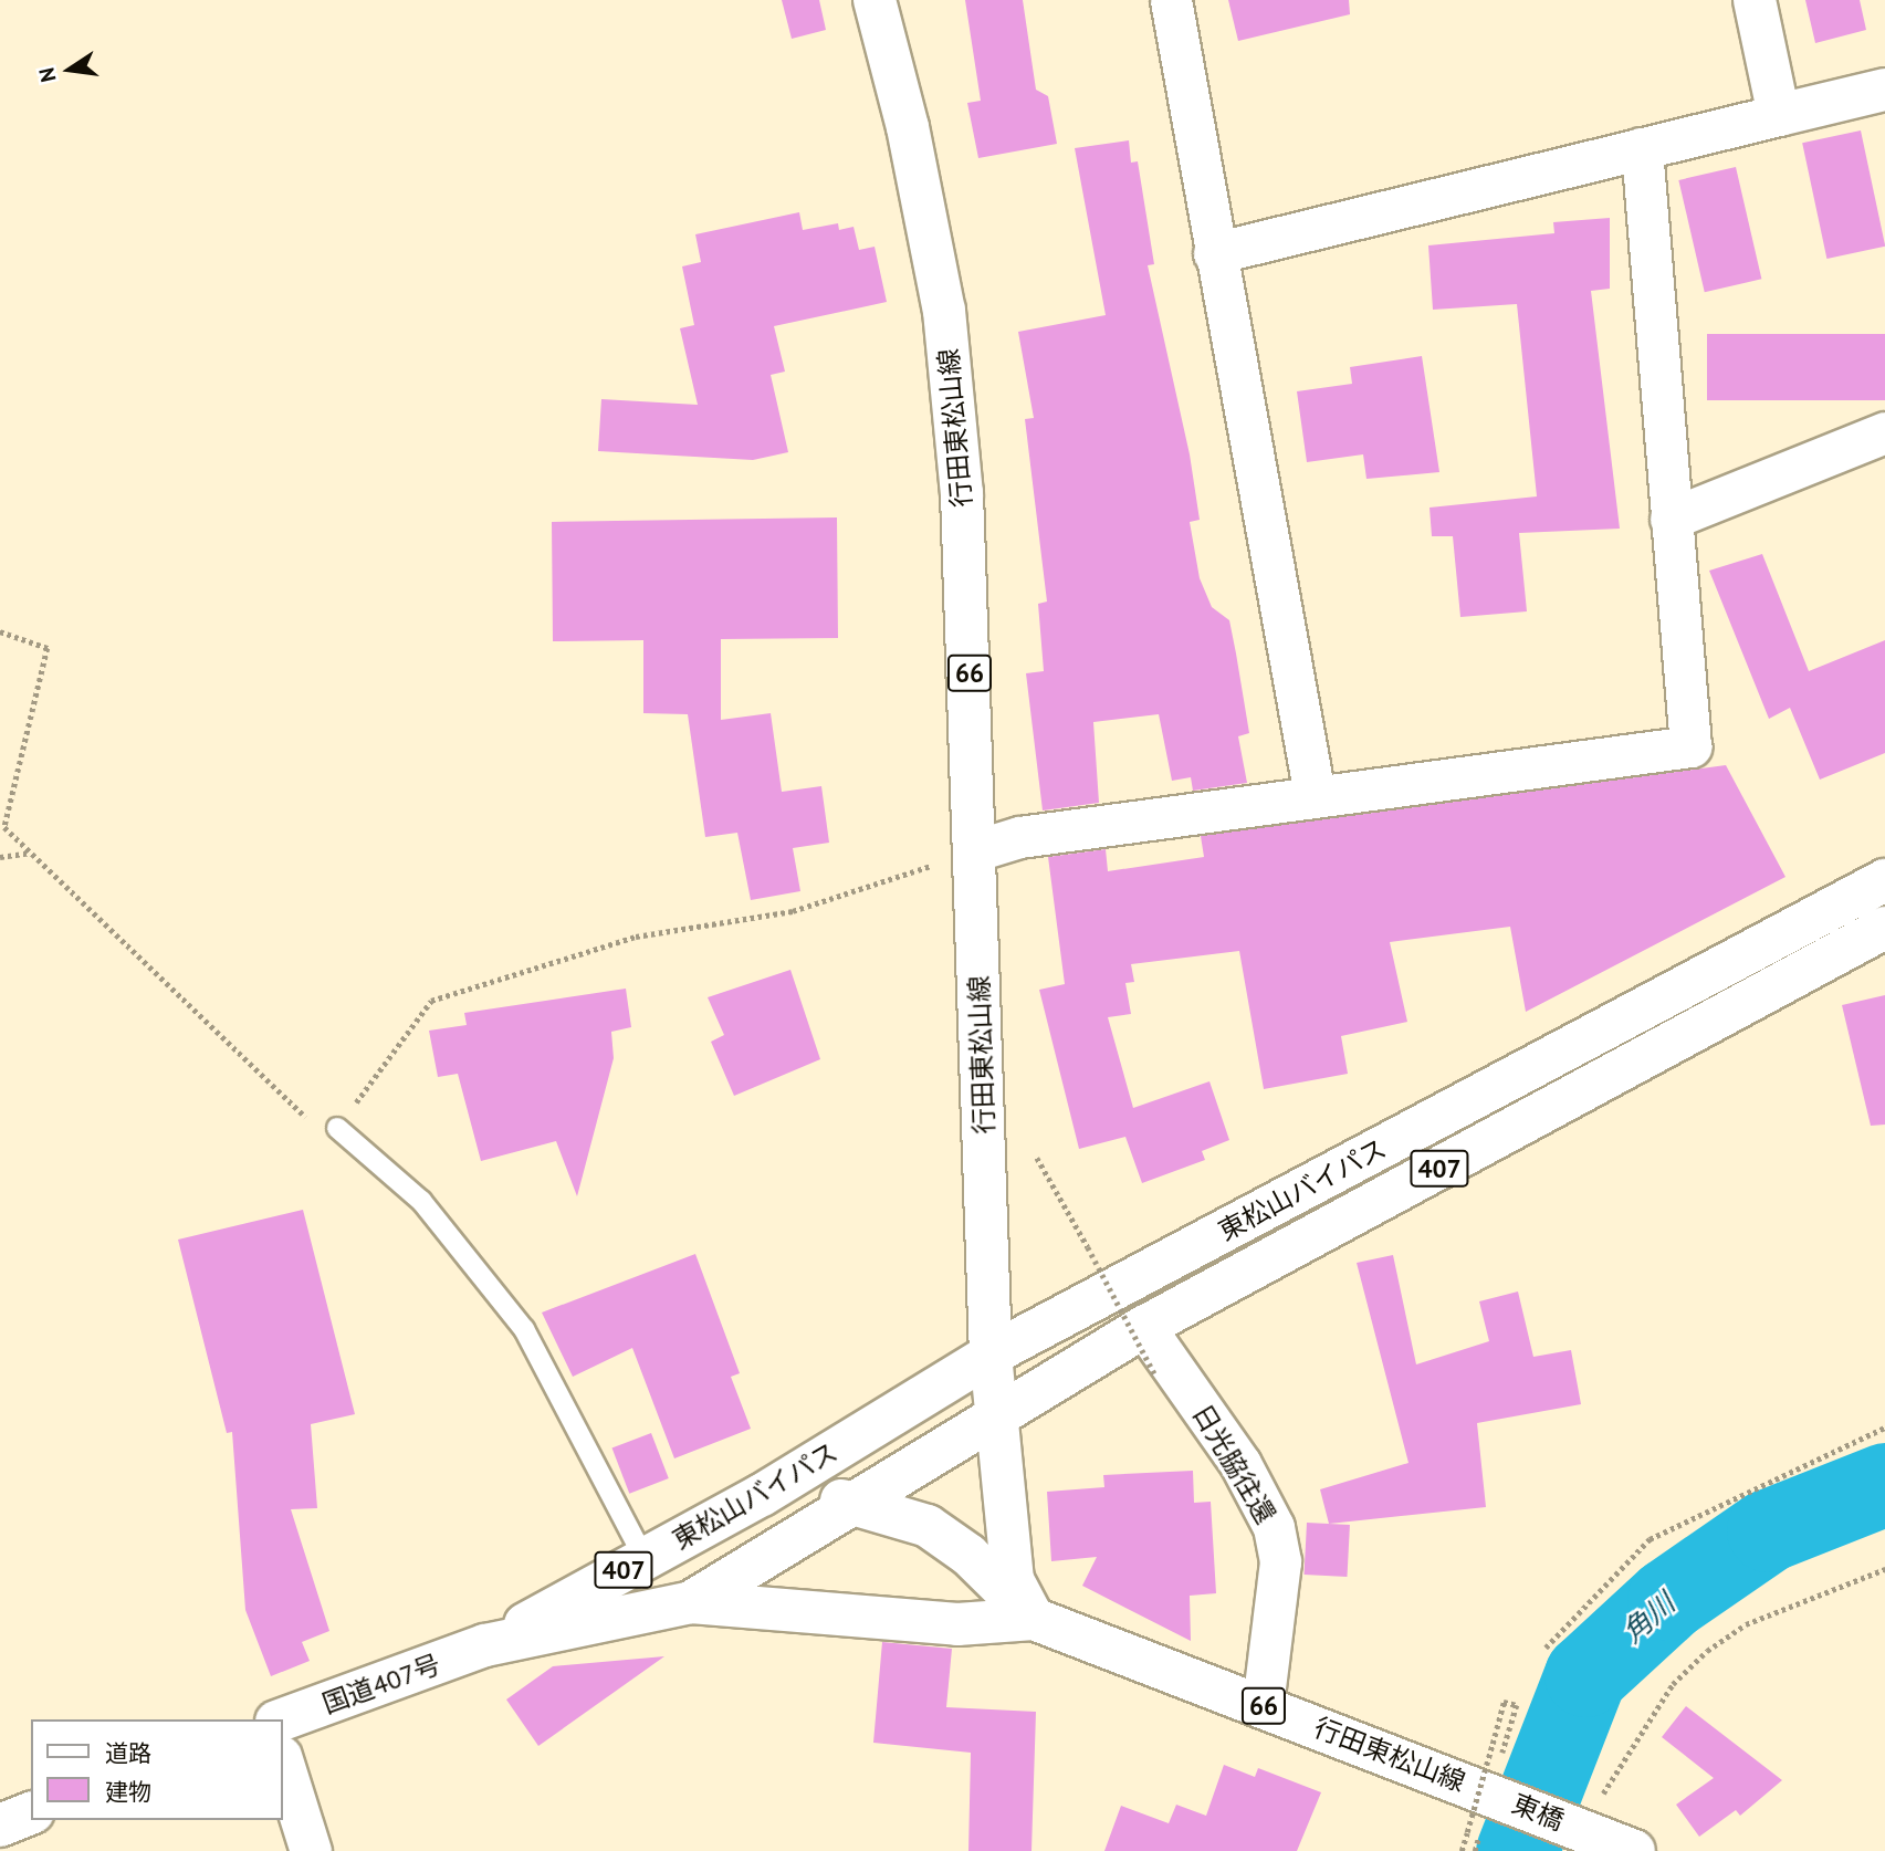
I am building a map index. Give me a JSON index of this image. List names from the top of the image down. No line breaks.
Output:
{"streets":{"main road":["行田東松山線","66","407","東松山バイパス","国道407号","東橋"],"street":["日光脇往還"]},"crossings":[["行田東松山線","東松山バイパス"],["行田東松山線","日光脇往還"],["行田東松山線","東橋"],["66","東橋"],["東松山バイパス","日光脇往還"],["東松山バイパス","国道407号"]],"water":["角川"],"legend":["道路","建物"],"north":"left"}
